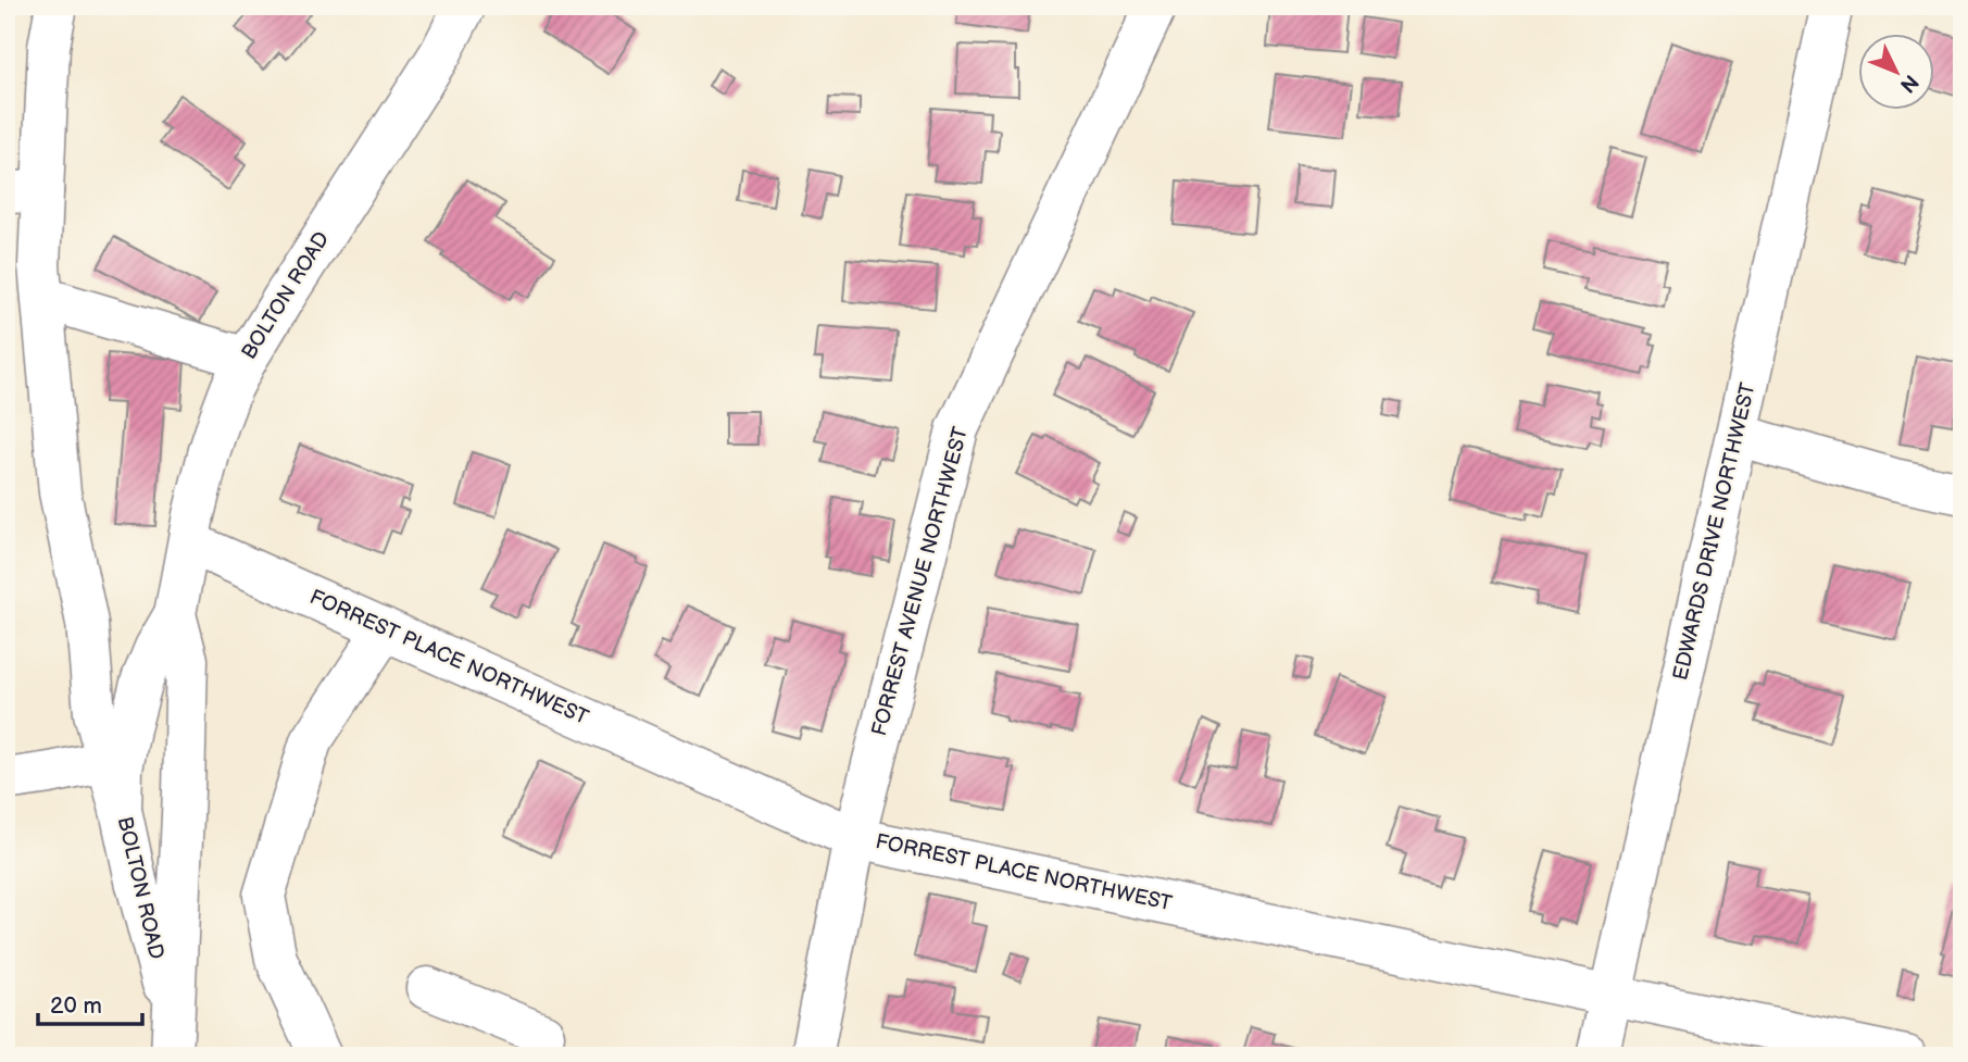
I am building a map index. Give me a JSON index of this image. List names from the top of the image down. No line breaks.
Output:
{"streets":{"street":["BOLTON ROAD","EDWARDS DRIVE NORTHWEST","FORREST AVENUE NORTHWEST","FORREST PLACE NORTHWEST"]},"crossings":[["BOLTON ROAD","FORREST PLACE NORTHWEST"],["EDWARDS DRIVE NORTHWEST","FORREST PLACE NORTHWEST"],["FORREST AVENUE NORTHWEST","FORREST PLACE NORTHWEST"]],"scale_bar":"20 m","north":"bottom right"}
